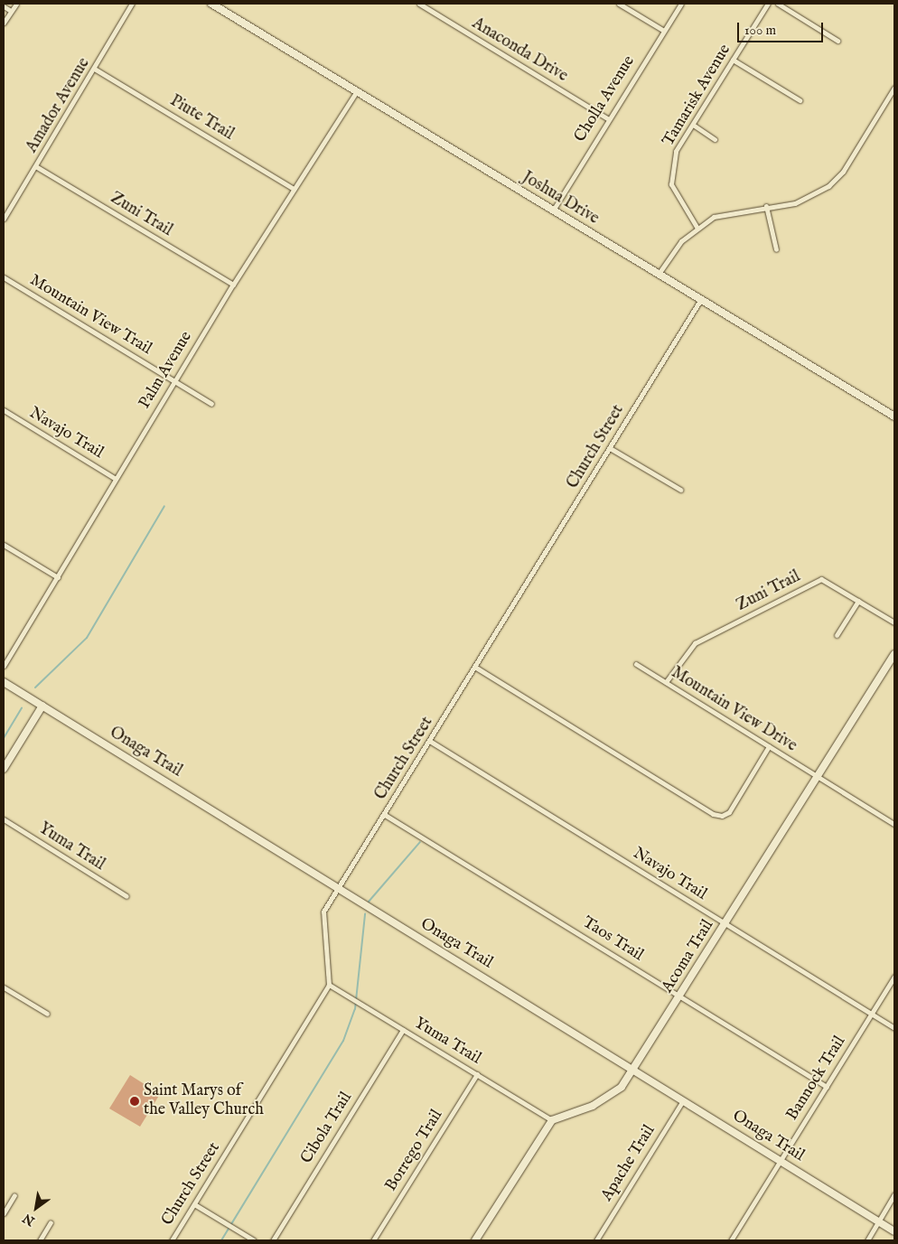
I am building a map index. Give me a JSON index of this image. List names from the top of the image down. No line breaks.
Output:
{"streets":{"street":["Anaconda Drive","Tamarisk Avenue","Cholla Avenue","Amador Avenue","Piute Trail","Joshua Drive","Zuni Trail","Mountain View Trail","Palm Avenue","Navajo Trail","Church Street","Mountain View Drive","Onaga Trail","Yuma Trail","Taos Trail","Acoma Trail","Bannock Trail","Cibola Trail","Borrego Trail","Apache Trail"]},"crossings":[["Anaconda Drive","Cholla Avenue"],["Cholla Avenue","Joshua Drive"],["Amador Avenue","Piute Trail"],["Amador Avenue","Zuni Trail"],["Piute Trail","Palm Avenue"],["Joshua Drive","Palm Avenue"],["Joshua Drive","Church Street"],["Zuni Trail","Palm Avenue"],["Zuni Trail","Mountain View Drive"],["Mountain View Trail","Palm Avenue"],["Palm Avenue","Navajo Trail"],["Navajo Trail","Church Street"],["Navajo Trail","Acoma Trail"],["Navajo Trail","Bannock Trail"],["Church Street","Onaga Trail"],["Church Street","Yuma Trail"],["Church Street","Taos Trail"],["Mountain View Drive","Acoma Trail"],["Onaga Trail","Acoma Trail"],["Onaga Trail","Bannock Trail"],["Onaga Trail","Apache Trail"],["Yuma Trail","Acoma Trail"],["Yuma Trail","Cibola Trail"],["Yuma Trail","Borrego Trail"],["Taos Trail","Acoma Trail"],["Taos Trail","Bannock Trail"]],"places":["Saint Marys of the Valley Church"],"scale_bar":"100 m","north":"bottom left"}
